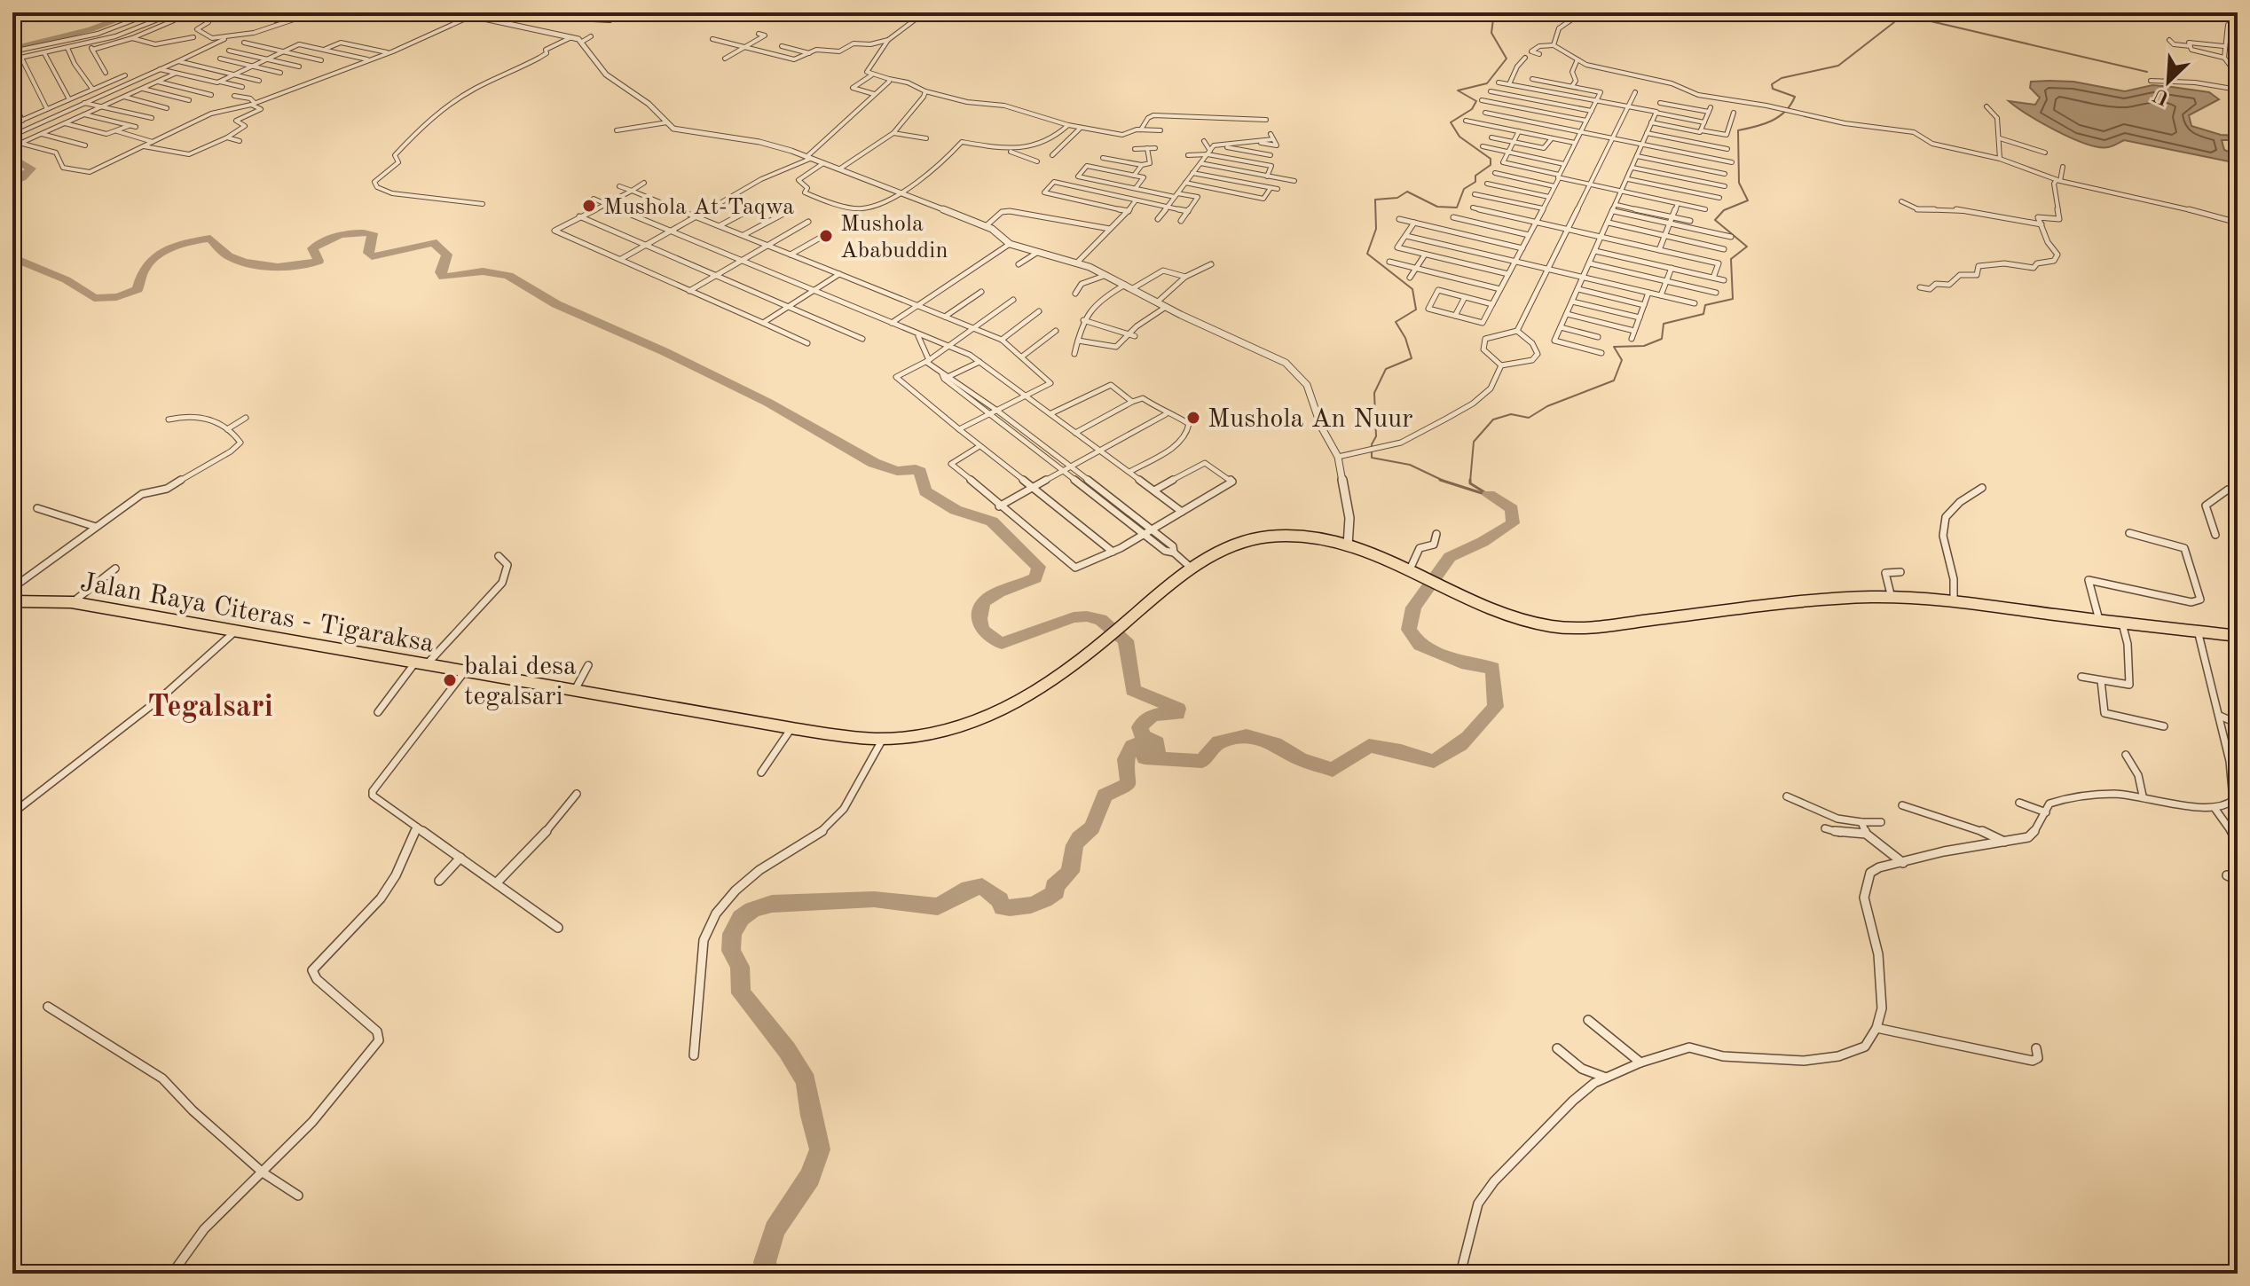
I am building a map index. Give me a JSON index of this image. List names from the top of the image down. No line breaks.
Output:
{"streets":{"main road":["Jalan Raya Citeras - Tigaraksa"]},"districts":["Tegalsari"],"places":["Mushola At-Taqwa","Mushola Ababuddin","Mushola An Nuur","balai desa tegalsari"],"north":"bottom left"}
